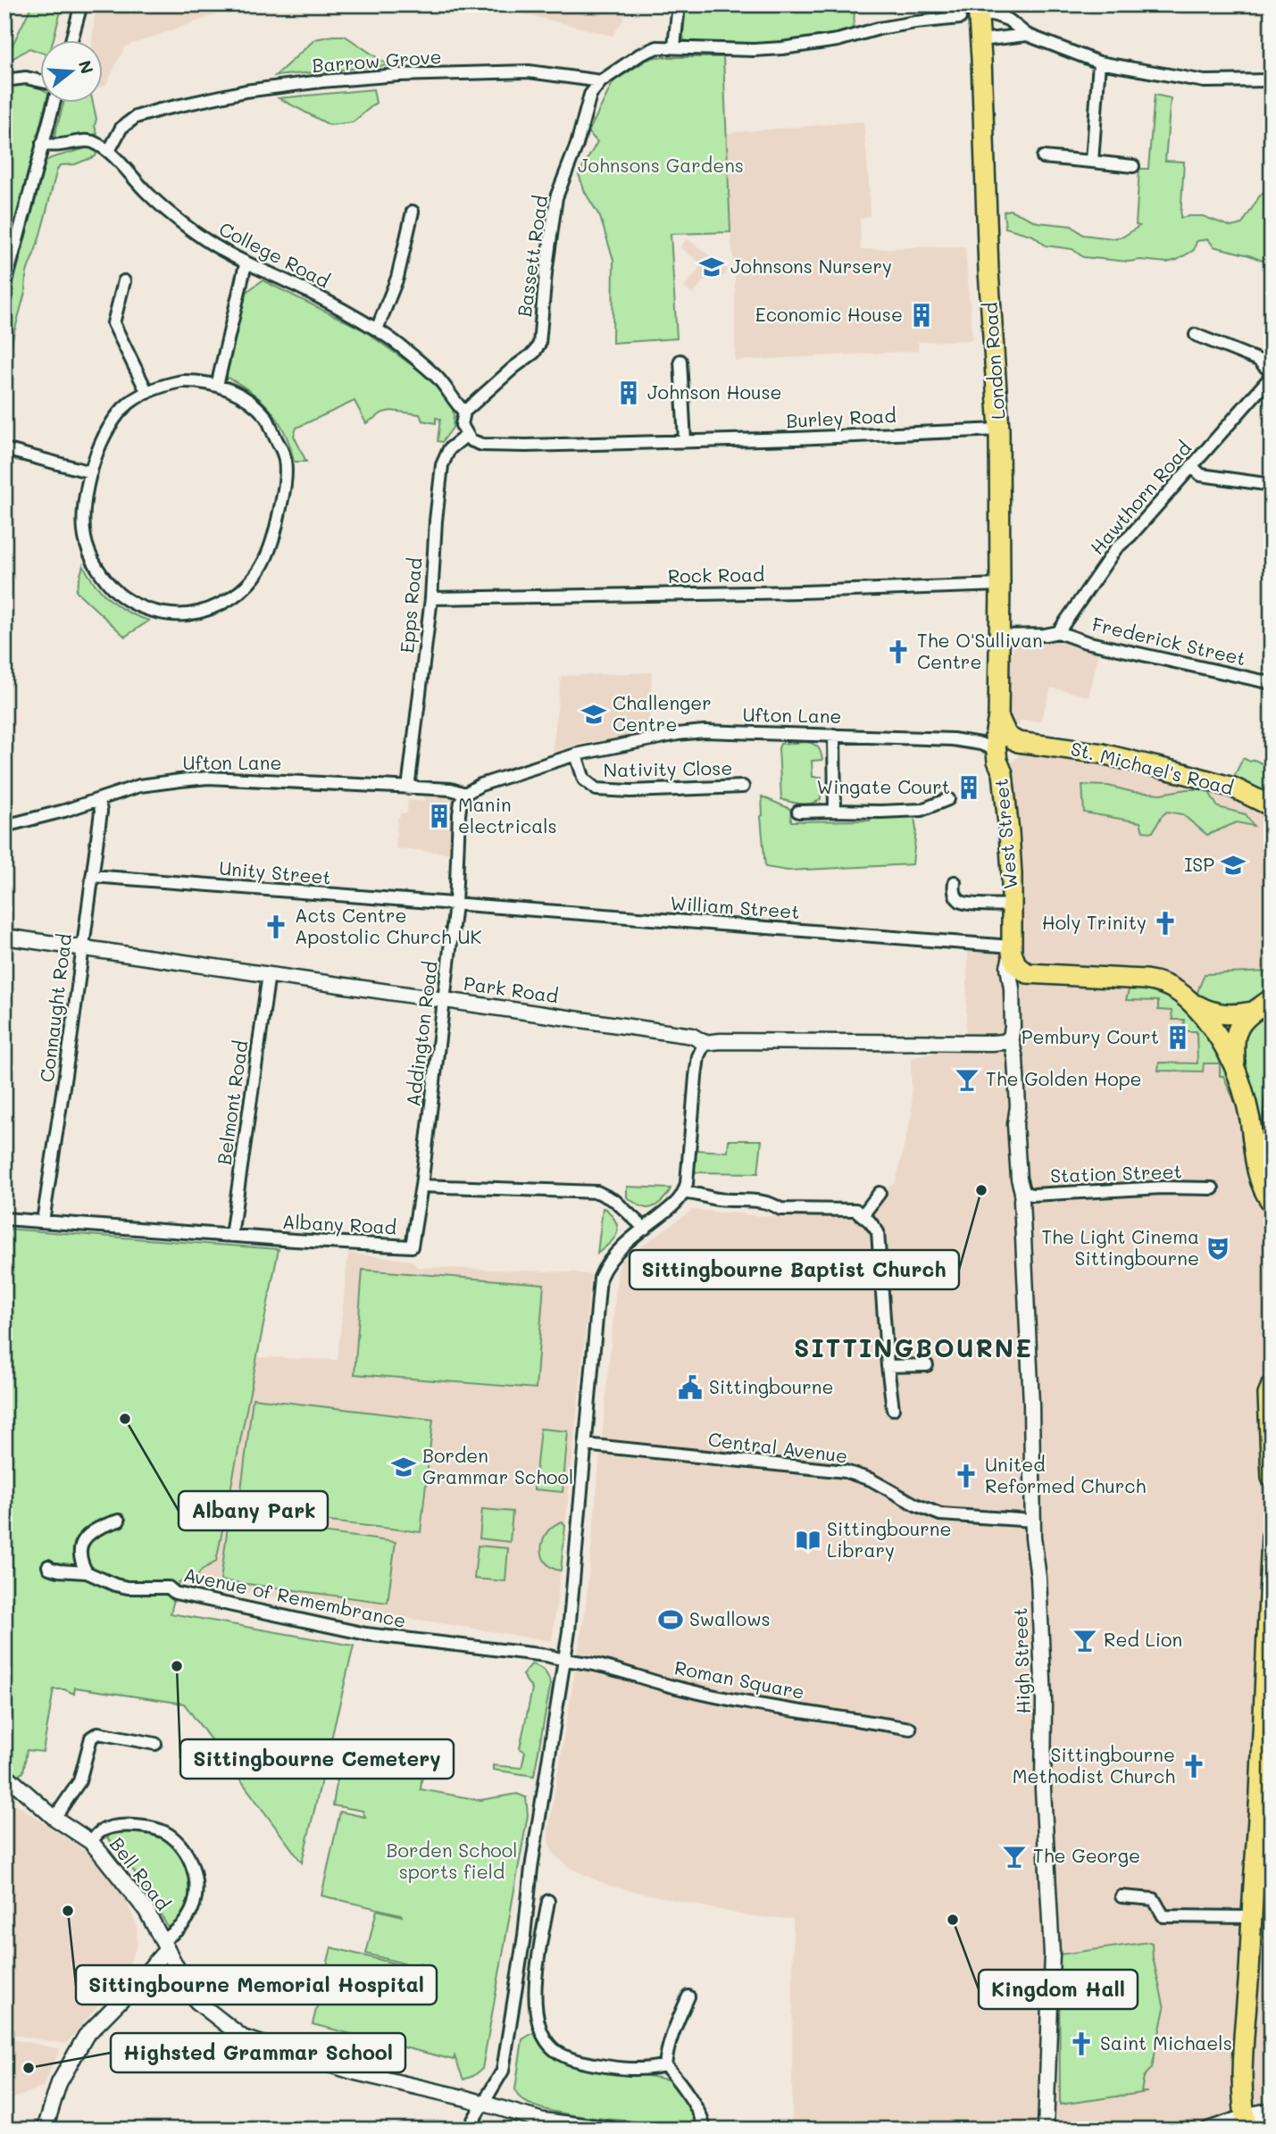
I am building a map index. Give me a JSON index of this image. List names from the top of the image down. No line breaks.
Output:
{"streets":{"main road":["London Road","St. Michael's Road","West Street"],"street":["Barrow Grove","College Road","Bassett Road","Burley Road","Hawthorn Road","Rock Road","Epps Road","Frederick Street","Ufton Lane","Nativity Close","Unity Street","William Street","Park Road","Connaught Road","Addington Road","Belmont Road","Station Street","Albany Road","Central Avenue","Avenue of Remembrance","High Street","Roman Square","Bell Road"]},"crossings":[["Barrow Grove","College Road"],["Barrow Grove","Bassett Road"],["College Road","Bassett Road"],["London Road","Burley Road"],["London Road","Rock Road"],["London Road","St. Michael's Road"],["London Road","West Street"],["Burley Road","Epps Road"],["Hawthorn Road","Frederick Street"],["Rock Road","Epps Road"],["Epps Road","Ufton Lane"],["Ufton Lane","Nativity Close"],["Ufton Lane","West Street"],["Ufton Lane","Connaught Road"],["Ufton Lane","Addington Road"],["St. Michael's Road","West Street"],["West Street","William Street"],["West Street","Park Road"],["West Street","Station Street"],["West Street","High Street"],["Unity Street","William Street"],["Unity Street","Connaught Road"],["Unity Street","Addington Road"],["William Street","Addington Road"],["Park Road","Connaught Road"],["Park Road","Addington Road"],["Park Road","Belmont Road"],["Connaught Road","Albany Road"],["Addington Road","Albany Road"],["Belmont Road","Albany Road"],["Station Street","High Street"],["Central Avenue","High Street"],["Avenue of Remembrance","Roman Square"]],"districts":["SITTINGBOURNE"],"parks":["Johnsons Gardens","Borden School sports field"],"places":{"school or university":["Johnsons Nursery","Challenger Centre","ISP","Borden Grammar School"],"building":["Economic House","Johnson House","Wingate Court","Manin electricals","Pembury Court"],"church":["The O'Sullivan Centre","Holy Trinity","Acts Centre Apostolic Church UK","United Reformed Church","Sittingbourne Methodist Church","Saint Michaels"],"bar":["The Golden Hope","Red Lion","The George"],"other":["Sittingbourne Baptist Church","Albany Park","Sittingbourne Cemetery","Sittingbourne Memorial Hospital","Kingdom Hall","Highsted Grammar School"],"theatre":["The Light Cinema Sittingbourne"],"public building":["Sittingbourne"],"library":["Sittingbourne Library"],"sports":["Swallows"]},"north":"right"}
